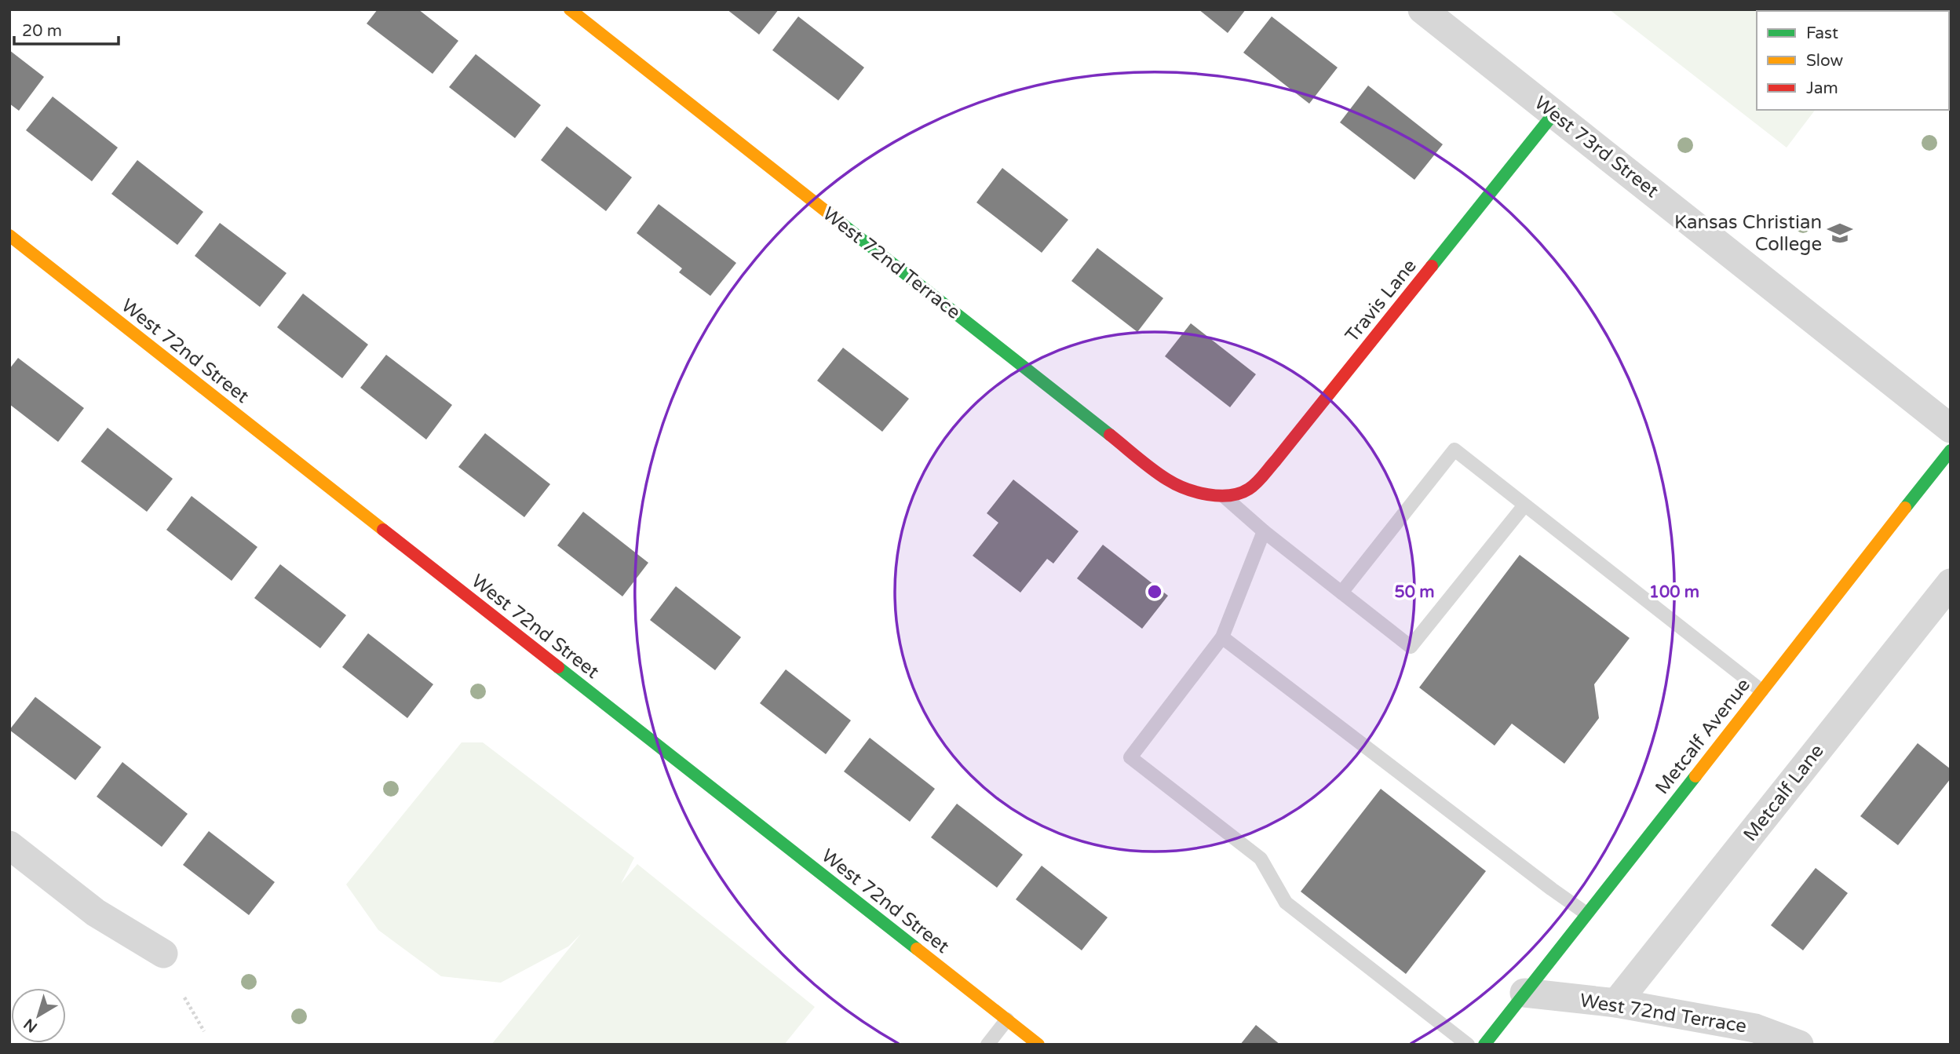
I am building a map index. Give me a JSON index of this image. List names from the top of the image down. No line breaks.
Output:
{"streets":{"street":["West 73rd Street","West 72nd Terrace","Travis Lane","West 72nd Street","Metcalf Avenue","Metcalf Lane"]},"crossings":[["West 73rd Street","Travis Lane"],["West 72nd Terrace","Travis Lane"],["West 72nd Terrace","Metcalf Avenue"],["West 72nd Terrace","Metcalf Lane"]],"places":{"school or university":["Kansas Christian College"]},"legend":["Fast","Slow","Jam"],"scale_bar":"20 m","north":"bottom left","rings":["50 m","100 m"]}
